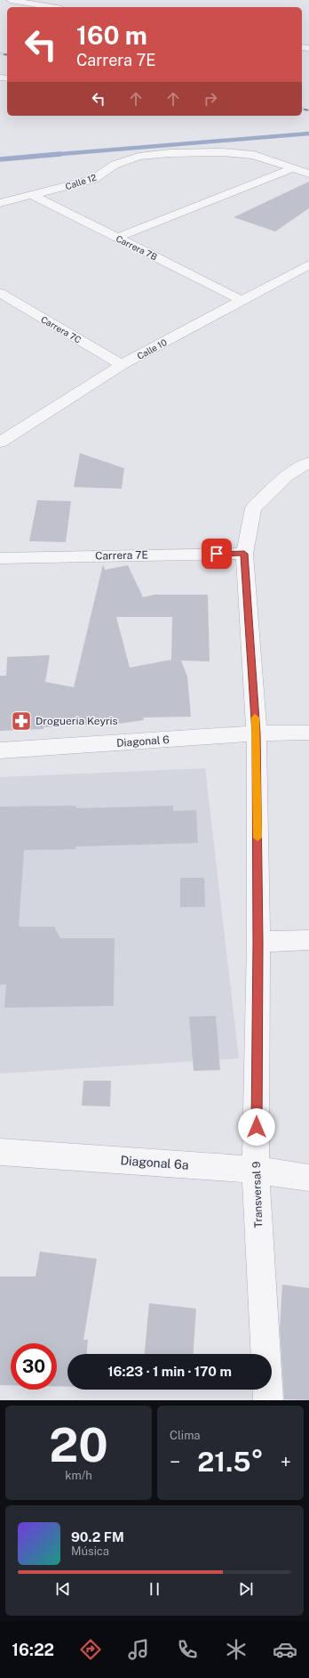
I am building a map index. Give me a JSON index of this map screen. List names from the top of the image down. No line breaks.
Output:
{"streets":{"street":["Calle 12","Carrera 7B","Carrera 7C","Calle 10","Carrera 7E","Diagonal 6","Diagonal 6a","Transversal 9"]},"crossings":[["Calle 12","Carrera 7B"],["Carrera 7B","Calle 10"],["Carrera 7C","Calle 10"],["Carrera 7E","Transversal 9"],["Diagonal 6","Transversal 9"],["Diagonal 6a","Transversal 9"]],"places":{"pharmacy":["Drogueria Keyris"]},"page":{"turn":["160 m","Carrera 7E"],"limit":"30","trip":"16:23 · 1 min · 170 m","tile":[["20","km/h"],"Clima"],"heat":["−","21.5°","+"],"song":["90.2 FM","Música"],"tabs":"16:22"}}
